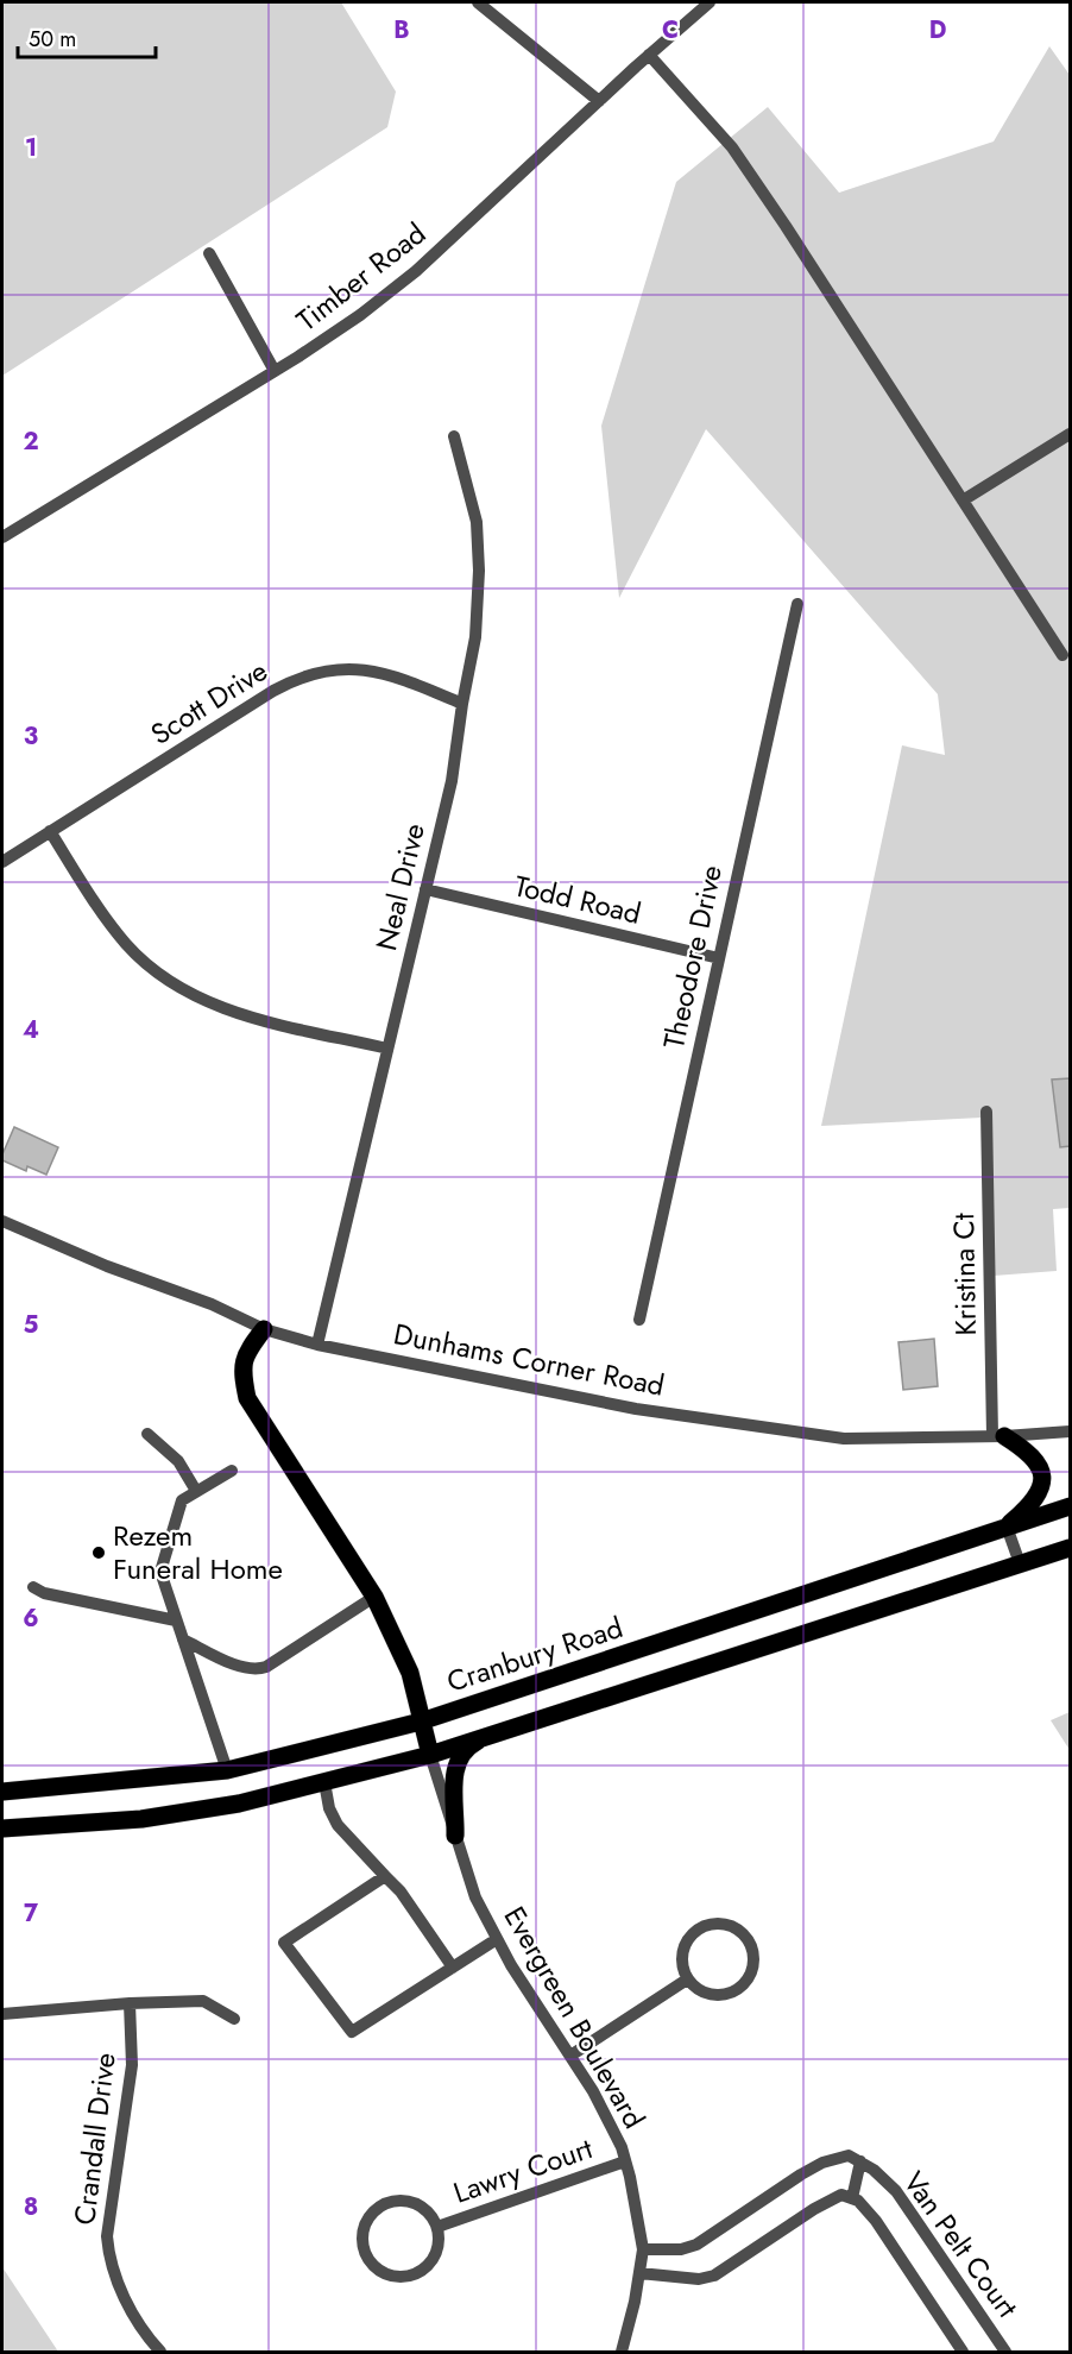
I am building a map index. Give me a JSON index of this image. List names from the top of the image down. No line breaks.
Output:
{"streets":{"main road":["Cranbury Road"],"street":["Timber Road","Scott Drive","Neal Drive","Todd Road","Theodore Drive","Kristina Ct","Dunhams Corner Road","Evergreen Boulevard","Crandall Drive","Lawry Court","Van Pelt Court"]},"crossings":[["Scott Drive","Neal Drive"],["Neal Drive","Todd Road"],["Neal Drive","Dunhams Corner Road"],["Todd Road","Theodore Drive"],["Kristina Ct","Dunhams Corner Road"],["Evergreen Boulevard","Lawry Court"]],"places":["Rezem Funeral Home"],"scale_bar":"50 m","grid":{"columns":["B","C","D"],"rows":["1","2","3","4","5","6","7","8"]}}
